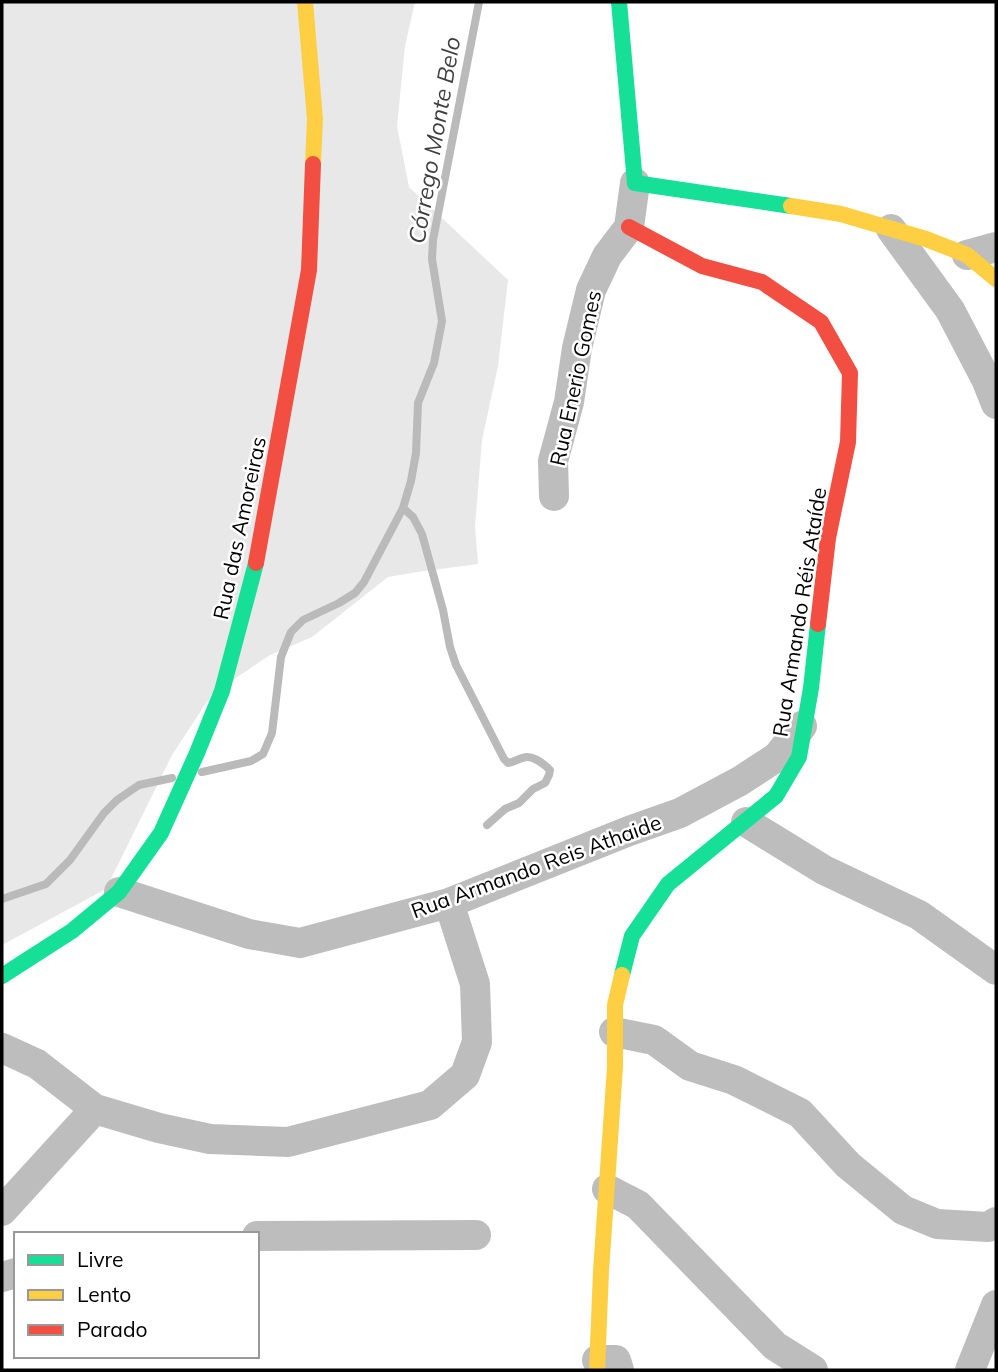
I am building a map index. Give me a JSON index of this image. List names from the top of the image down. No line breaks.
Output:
{"streets":{"street":["Rua Enerio Gomes","Rua das Amoreiras","Rua Armando Réis Ataíde","Rua Armando Reis Athaide"]},"crossings":[["Rua Enerio Gomes","Rua Armando Réis Ataíde"],["Rua das Amoreiras","Rua Armando Reis Athaide"],["Rua Armando Réis Ataíde","Rua Armando Reis Athaide"]],"water":["Córrego Monte Belo"],"legend":["Livre","Lento","Parado"]}
